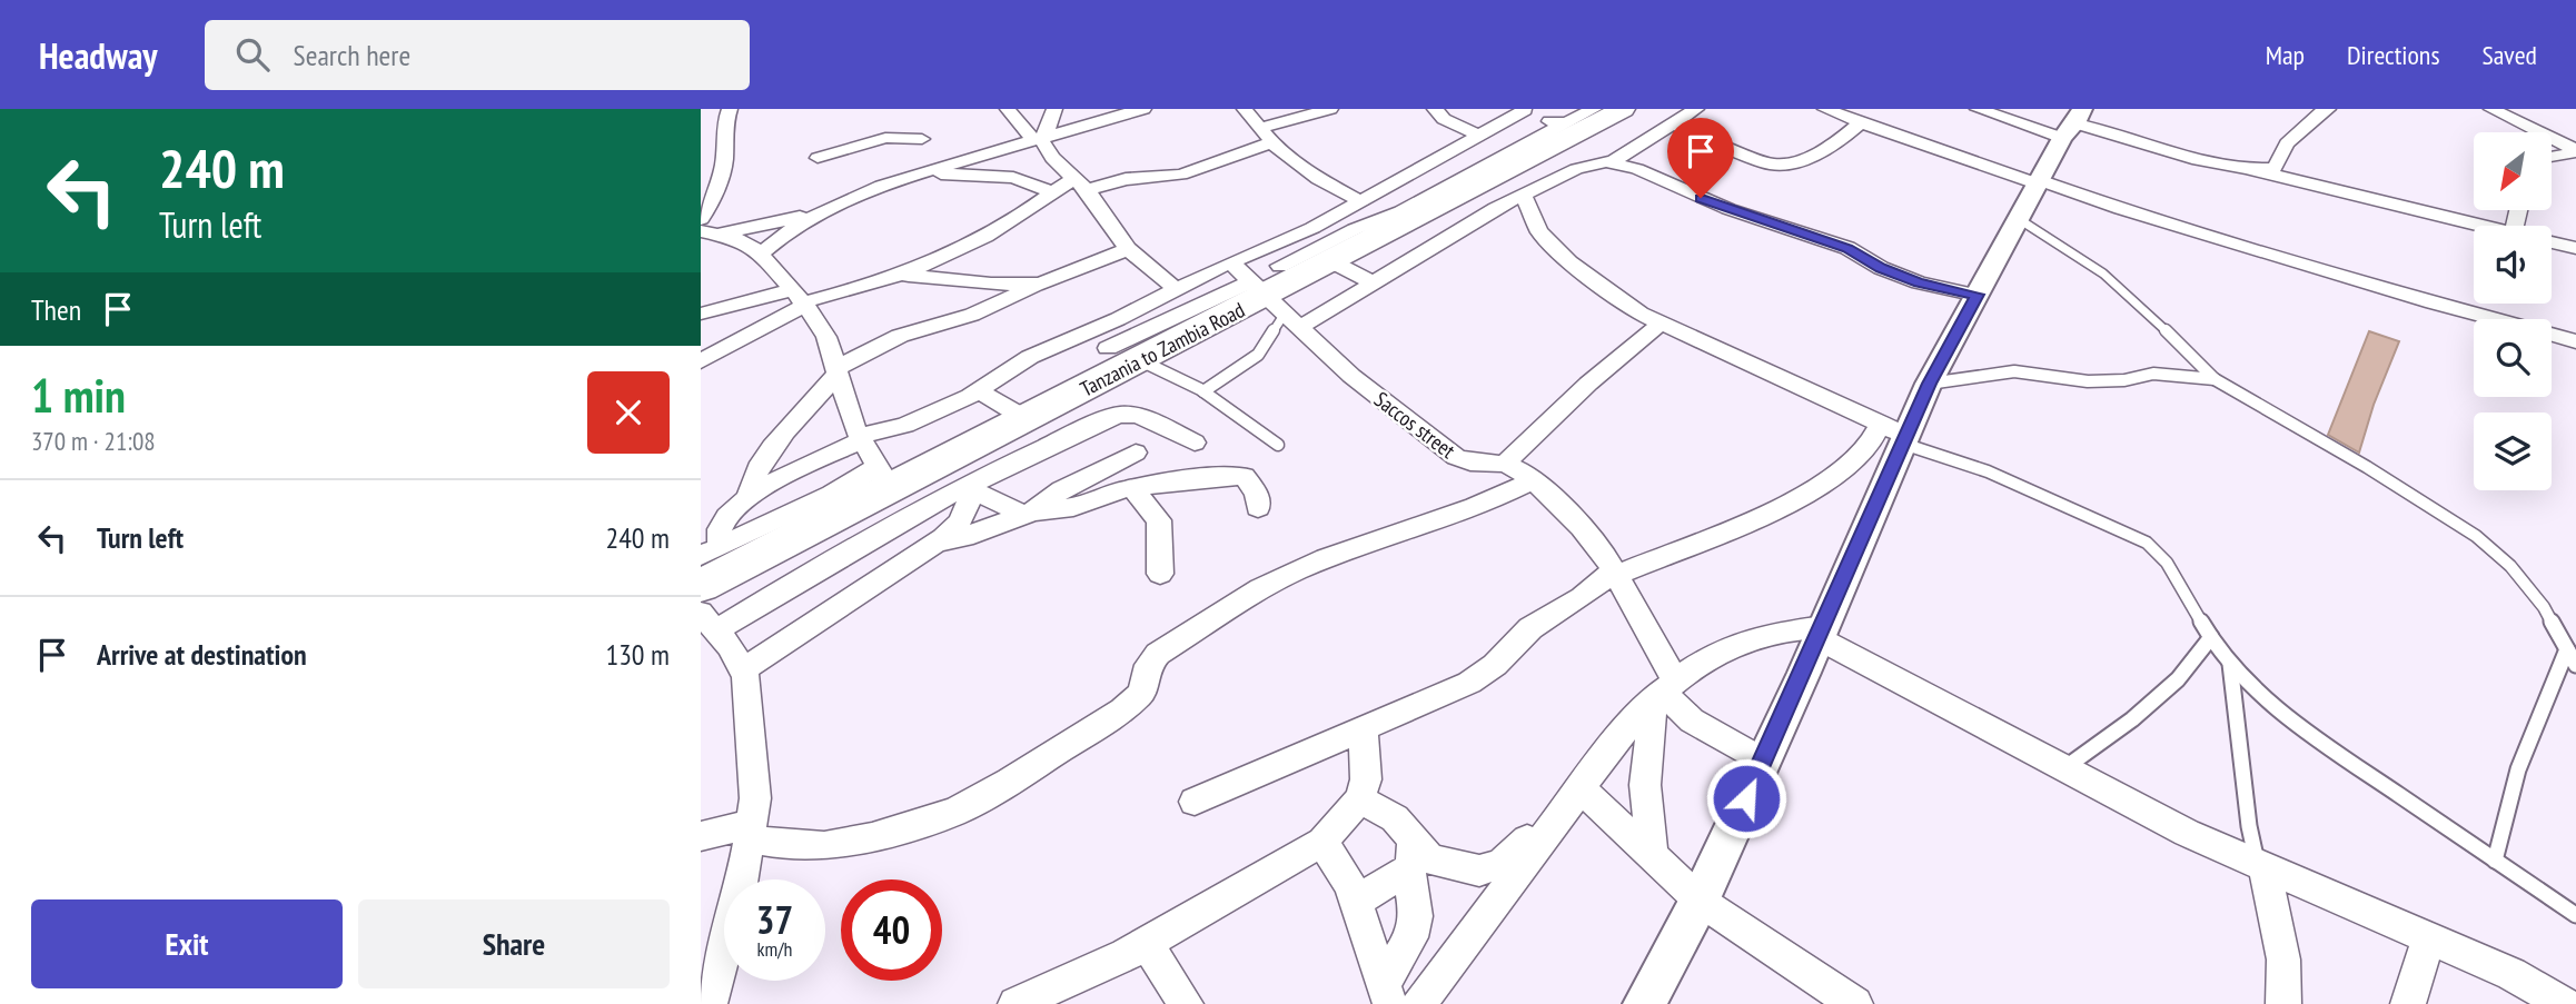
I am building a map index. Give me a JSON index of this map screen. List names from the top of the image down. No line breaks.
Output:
{"streets":{"highway":["Tanzania to Zambia Road"],"street":["Saccos street"]},"crossings":[["Tanzania to Zambia Road","Saccos street"]],"north":"bottom left","page":{"header":"Headway","search":"Search here","nav":["Map","Directions","Saved"],"turn":["240 m","Turn left"],"then":"Then","heading":["1 min","370 m · 21:08"],"list":[{"name":"Turn left","value":"240 m"},{"name":"Arrive at destination","value":"130 m"}],"speed":"37 km/h","limit":"40","buttons":["Exit","Share"]}}
